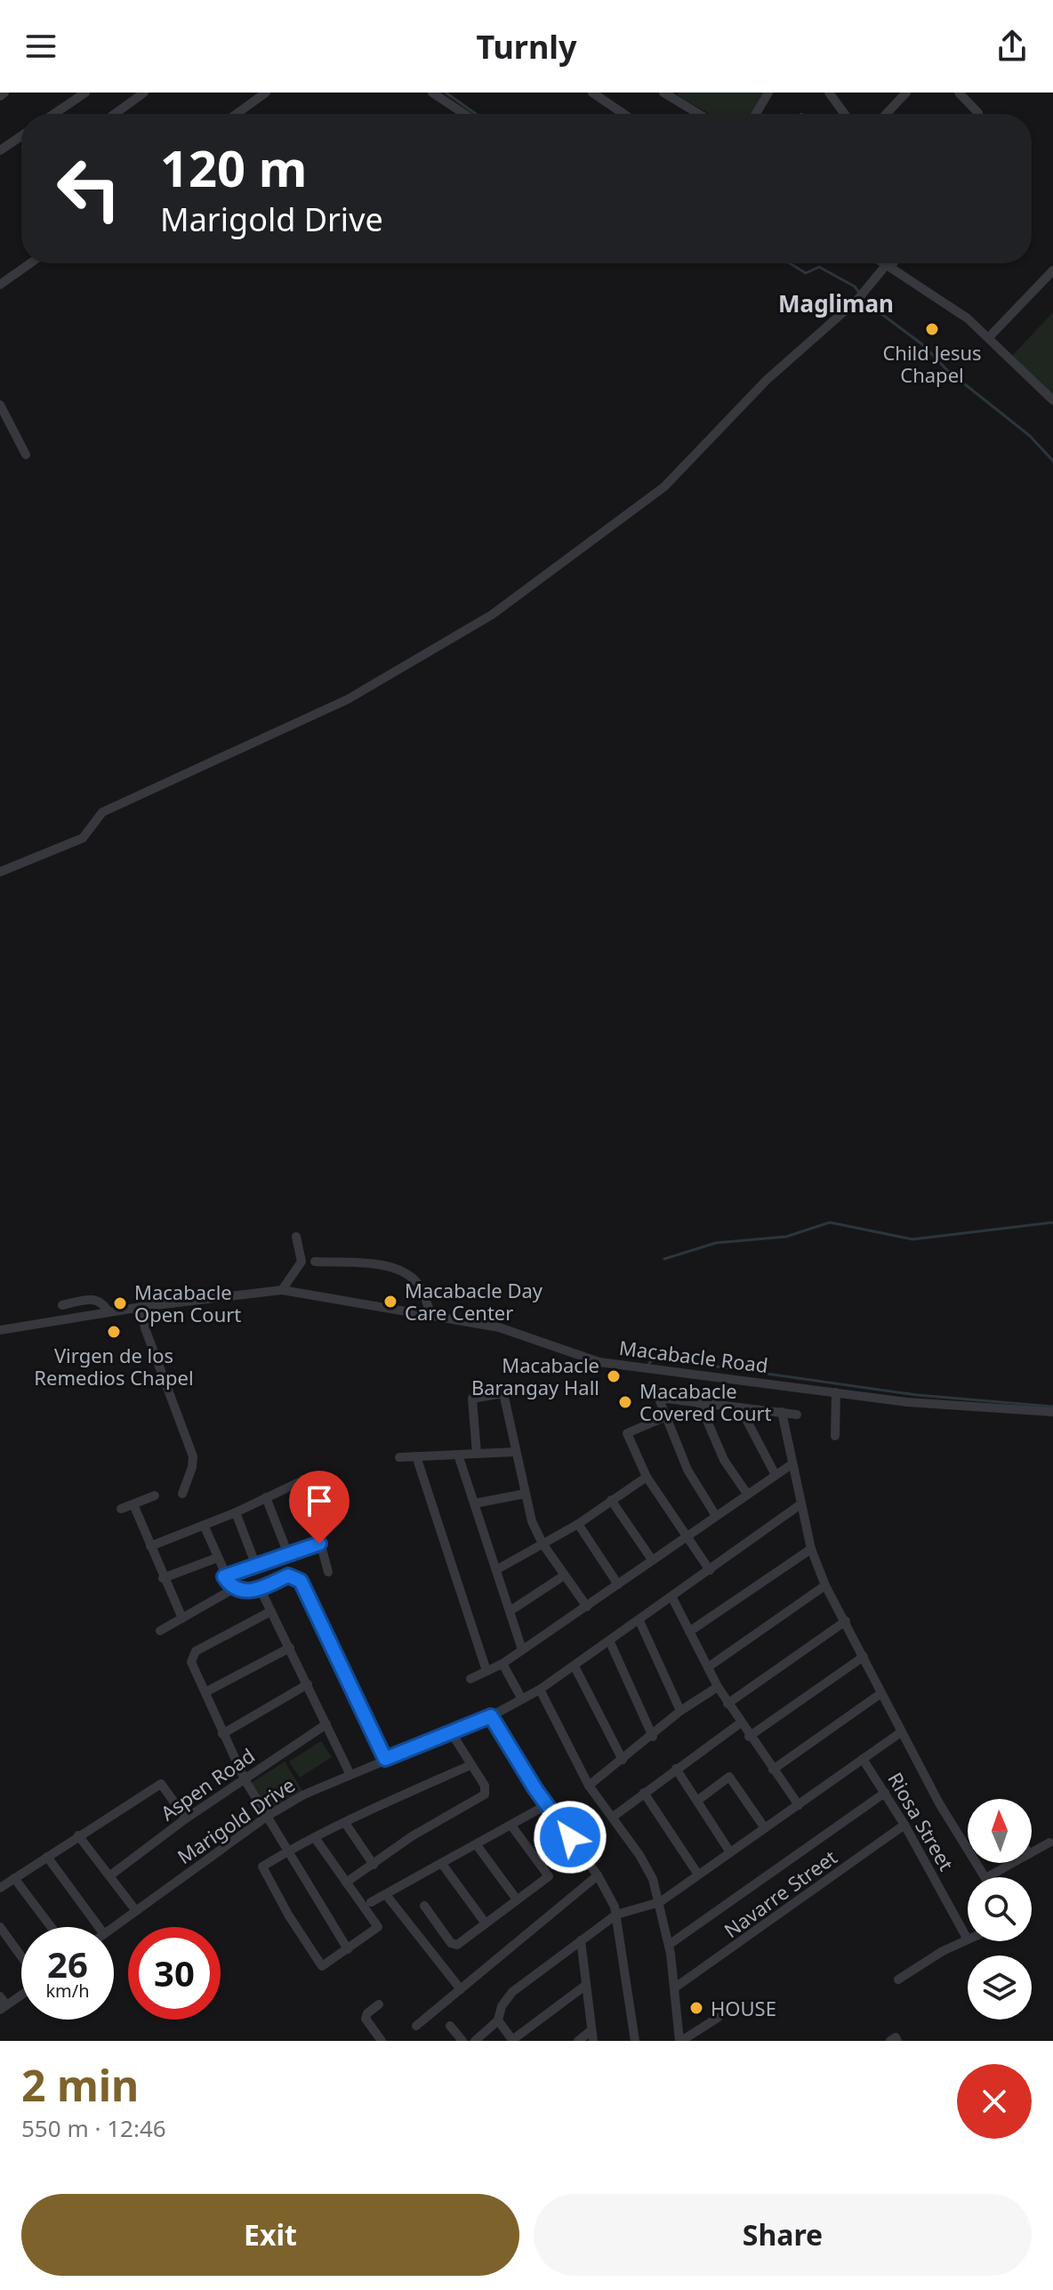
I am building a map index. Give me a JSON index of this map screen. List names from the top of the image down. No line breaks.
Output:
{"streets":{"street":["Macabacle Road","Aspen Road","Marigold Drive","Riosa Street","Navarre Street"]},"crossings":[["Riosa Street","Navarre Street"]],"districts":["Magliman"],"places":["Child Jesus Chapel","Macabacle Day Care Center","Macabacle Open Court","Virgen de los Remedios Chapel","Macabacle Barangay Hall","Macabacle Covered Court","HOUSE"],"north":"top","page":{"header":"Turnly","turn":["120 m","Marigold Drive"],"speed":"26 km/h","limit":"30","heading":["2 min","550 m · 12:46"],"buttons":["Exit","Share"]}}
